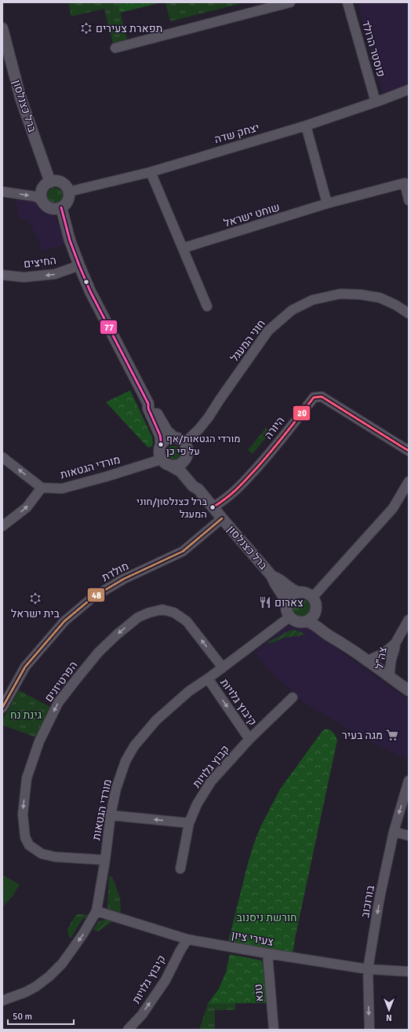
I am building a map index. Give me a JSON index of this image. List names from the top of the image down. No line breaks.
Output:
{"streets":{"street":["פוסטר הרולד","ברל כצנלסון","יצחק שדה","שוחט ישראל","החיצים","חוני המעגל","היורה","מורדי הגטאות","מולדת","צה\"ל","הפרטיזנים","קיבוץ גלויות","קבוץ גלויות","בורוכוב","צעירי ציון","טנא"]},"crossings":[["פוסטר הרולד","יצחק שדה"],["ברל כצנלסון","יצחק שדה"],["ברל כצנלסון","חוני המעגל"],["ברל כצנלסון","היורה"],["ברל כצנלסון","מורדי הגטאות"],["ברל כצנלסון","מולדת"],["חוני המעגל","מורדי הגטאות"],["מורדי הגטאות","הפרטיזנים"],["מורדי הגטאות","קיבוץ גלויות"],["מורדי הגטאות","צעירי ציון"],["קיבוץ גלויות","קבוץ גלויות"],["קיבוץ גלויות","צעירי ציון"],["בורוכוב","צעירי ציון"],["צעירי ציון","טנא"]],"one_way":["בורוכוב"],"parks":["גינת נח","חורשת ניסנוב"],"places":{"synagogue":["תפארת צעירים","בית ישראל"],"other":["מורדי הגטאות/אף על פי כן","ברל כצנלסון/חוני המעגל"],"restaurant":["צארום"],"supermarket":["מגה בעיר"]},"lines":["transit line 77","transit line 20","transit line 48"],"scale_bar":"50 m","north":"bottom"}
